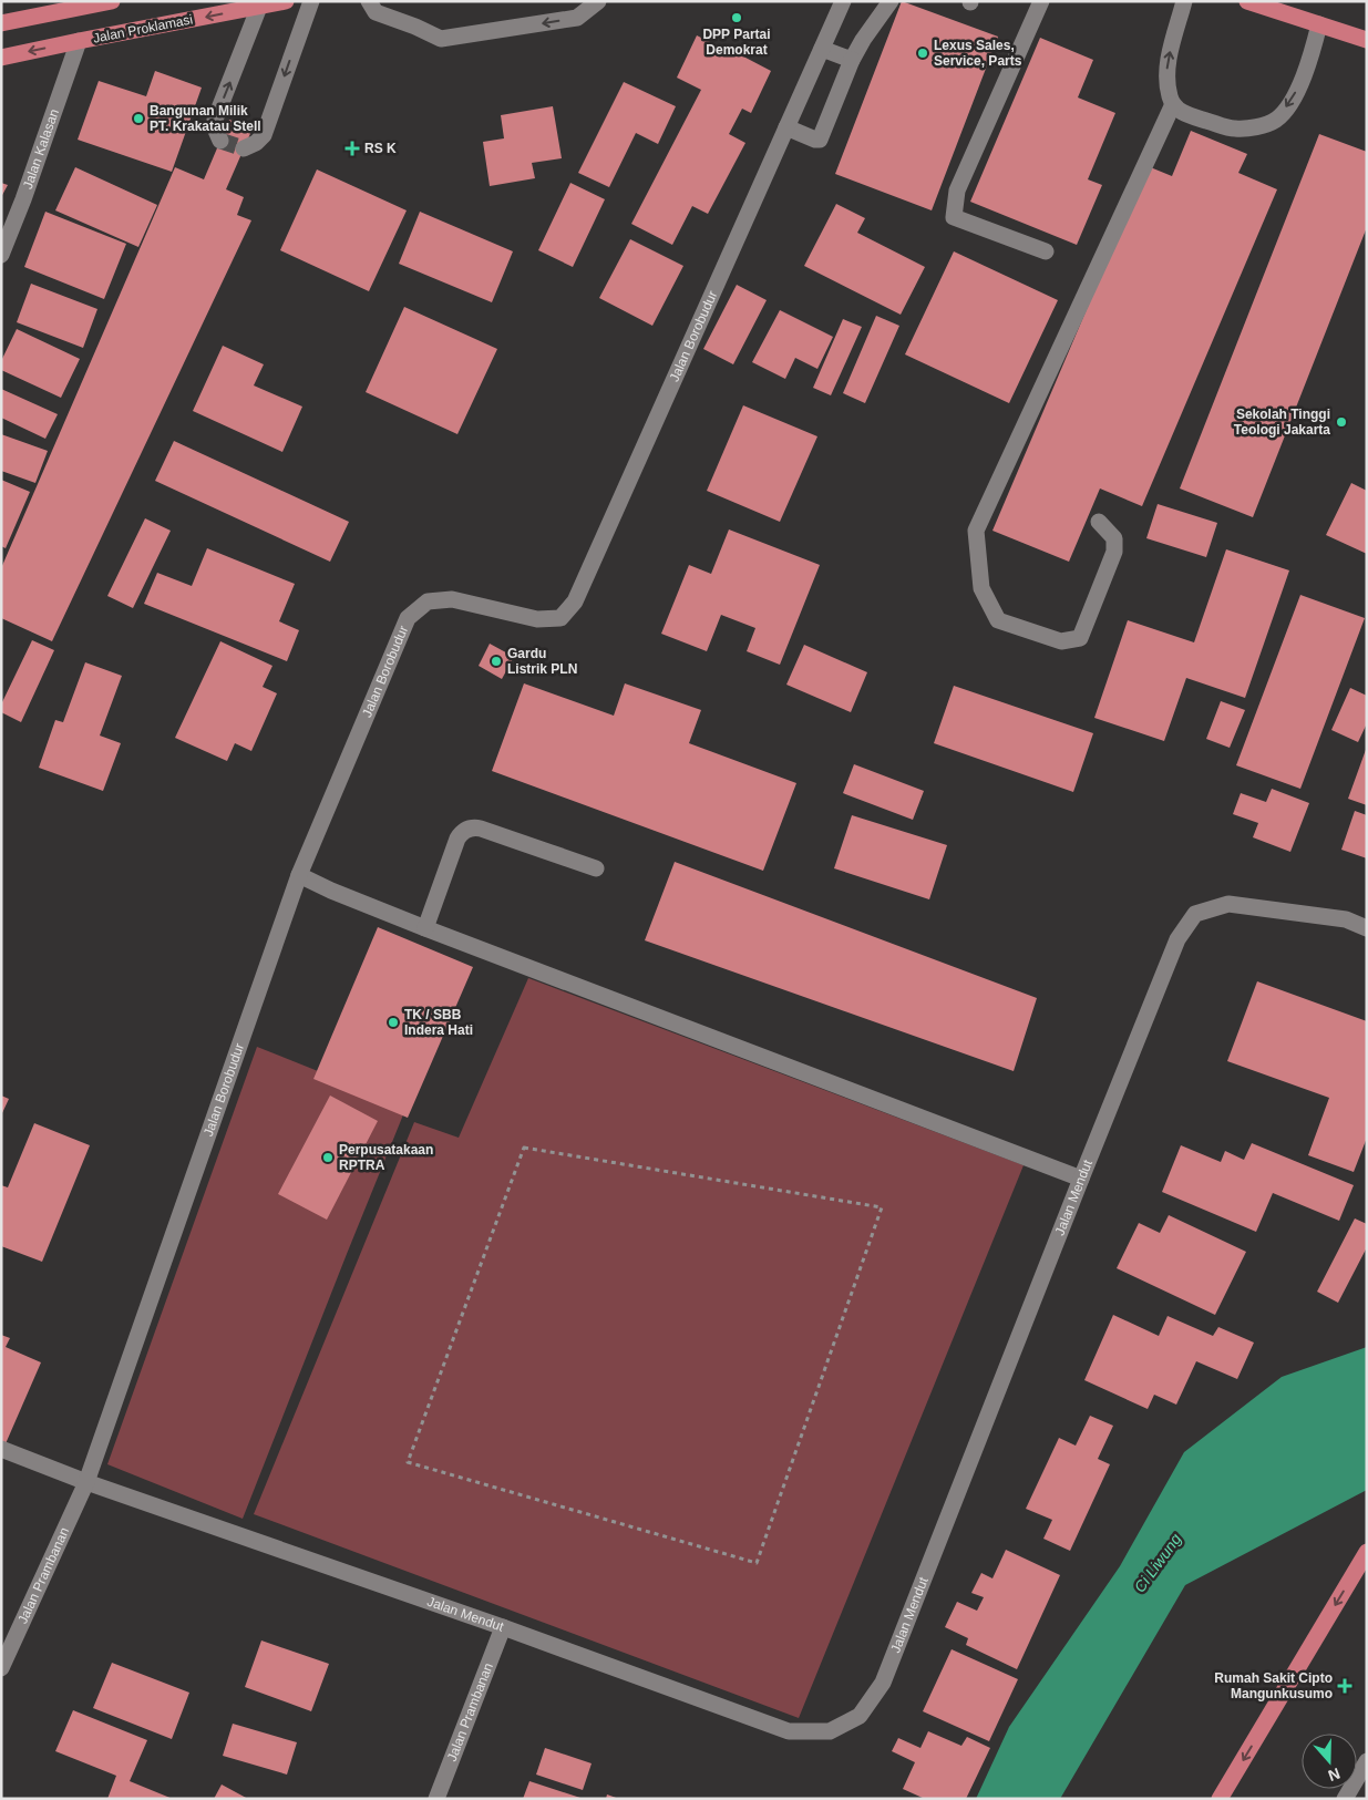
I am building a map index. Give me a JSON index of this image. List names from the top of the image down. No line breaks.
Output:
{"streets":{"main road":["Jalan Proklamasi"],"street":["Jalan Kalasan","Jalan Borobudur","Jalan Mendut","Jalan Prambanan"]},"crossings":[["Jalan Proklamasi","Jalan Kalasan"],["Jalan Borobudur","Jalan Mendut"],["Jalan Borobudur","Jalan Prambanan"],["Jalan Mendut","Jalan Prambanan"]],"water":["Ci Liwung"],"places":{"other":["DPP Partai Demokrat","Lexus Sales, Service, Parts","Bangunan Milik PT. Krakatau Stell","Sekolah Tinggi Teologi Jakarta","Gardu Listrik PLN","TK / SBB Indera Hati","Perpusatakaan RPTRA"],"health":["RS K","Rumah Sakit Cipto Mangunkusumo"]},"north":"bottom"}
